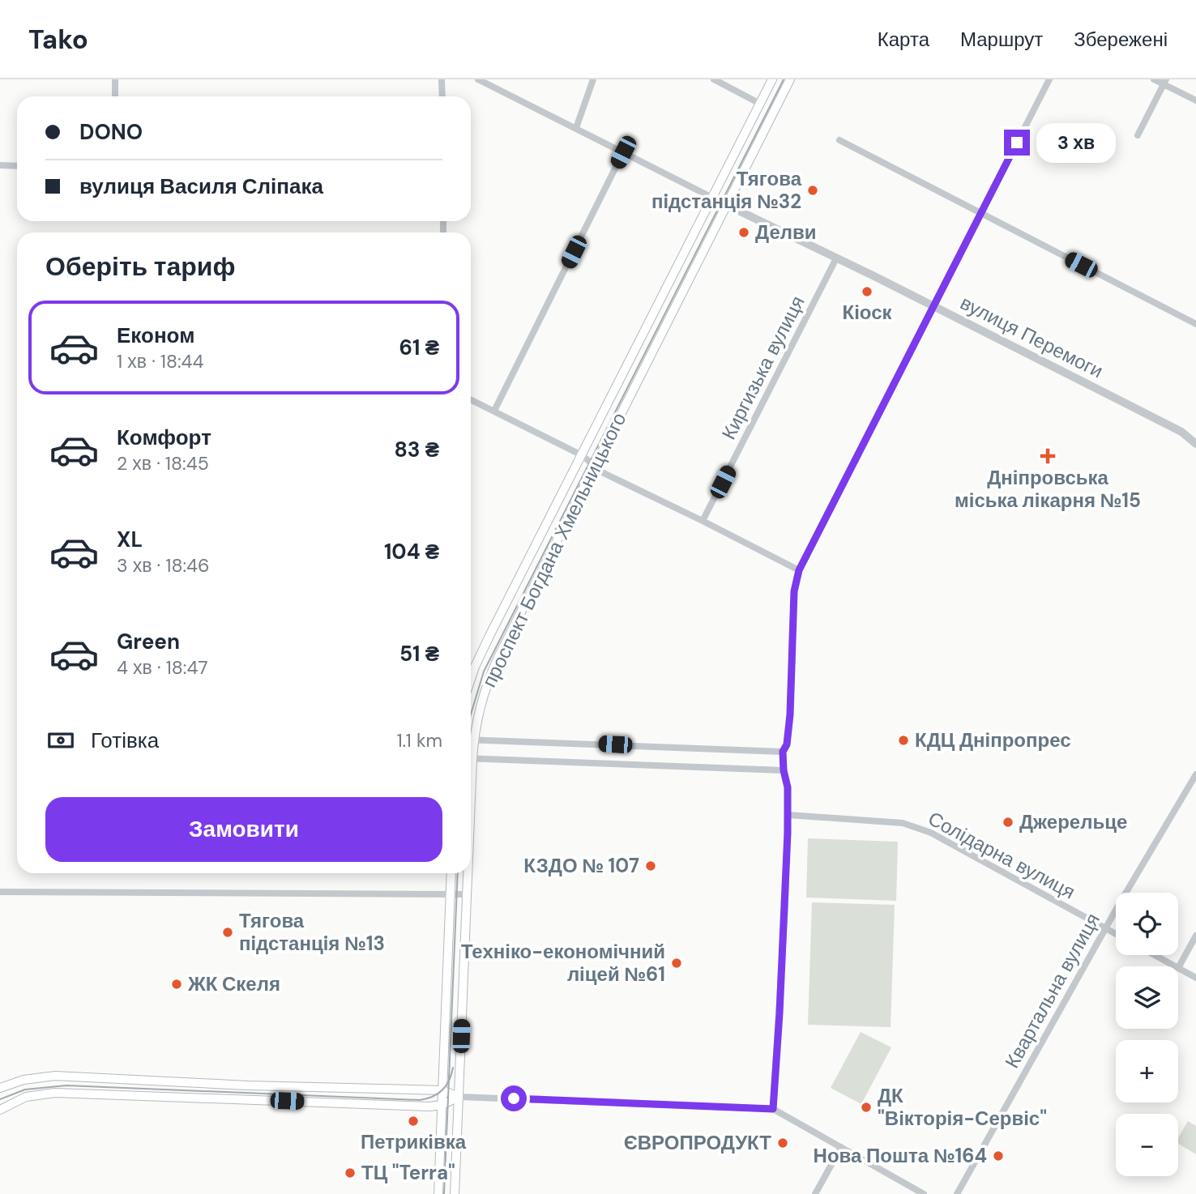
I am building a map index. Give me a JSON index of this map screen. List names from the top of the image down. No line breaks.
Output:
{"streets":{"main road":["проспект Богдана Хмельницького"],"street":["вулиця Перемоги","Киргизька вулиця","Солідарна вулиця","Квартальна вулиця"]},"crossings":[["вулиця Перемоги","Киргизька вулиця"],["вулиця Перемоги","проспект Богдана Хмельницького"],["Солідарна вулиця","Квартальна вулиця"]],"places":{"other":["Тягова пiдстанцiя №32","Делви","Кіоск","КДЦ Дніпропрес","Джерельце","КЗДО № 107","Тягова пiдстанцiя №13","Техніко-економічний ліцей №61","ЖК Скеля","ДК \"Вікторія-Сервіс\"","Петриківка","ЄВРОПРОДУКТ","Нова Пошта №164","ТЦ \"Terra\""],"health":["Дніпровська міська лікарня №15"]},"page":{"header":"Tako","nav":["Карта","Маршрут","Збережені"],"banner":["DONO","вулиця Василя Сліпака"],"bubble":"3 хв","heading":"Оберіть тариф","list":[{"name":"Економ","note":"1 хв · 18:44","value":"61 ₴"},{"name":"Комфорт","note":"2 хв · 18:45","value":"83 ₴"},{"name":"XL","note":"3 хв · 18:46","value":"104 ₴"},{"name":"Green","note":"4 хв · 18:47","value":"51 ₴"}],"pay":["Готівка","1.1 km"],"buttons":"Замовити","map_buttons":["+","−"]}}
